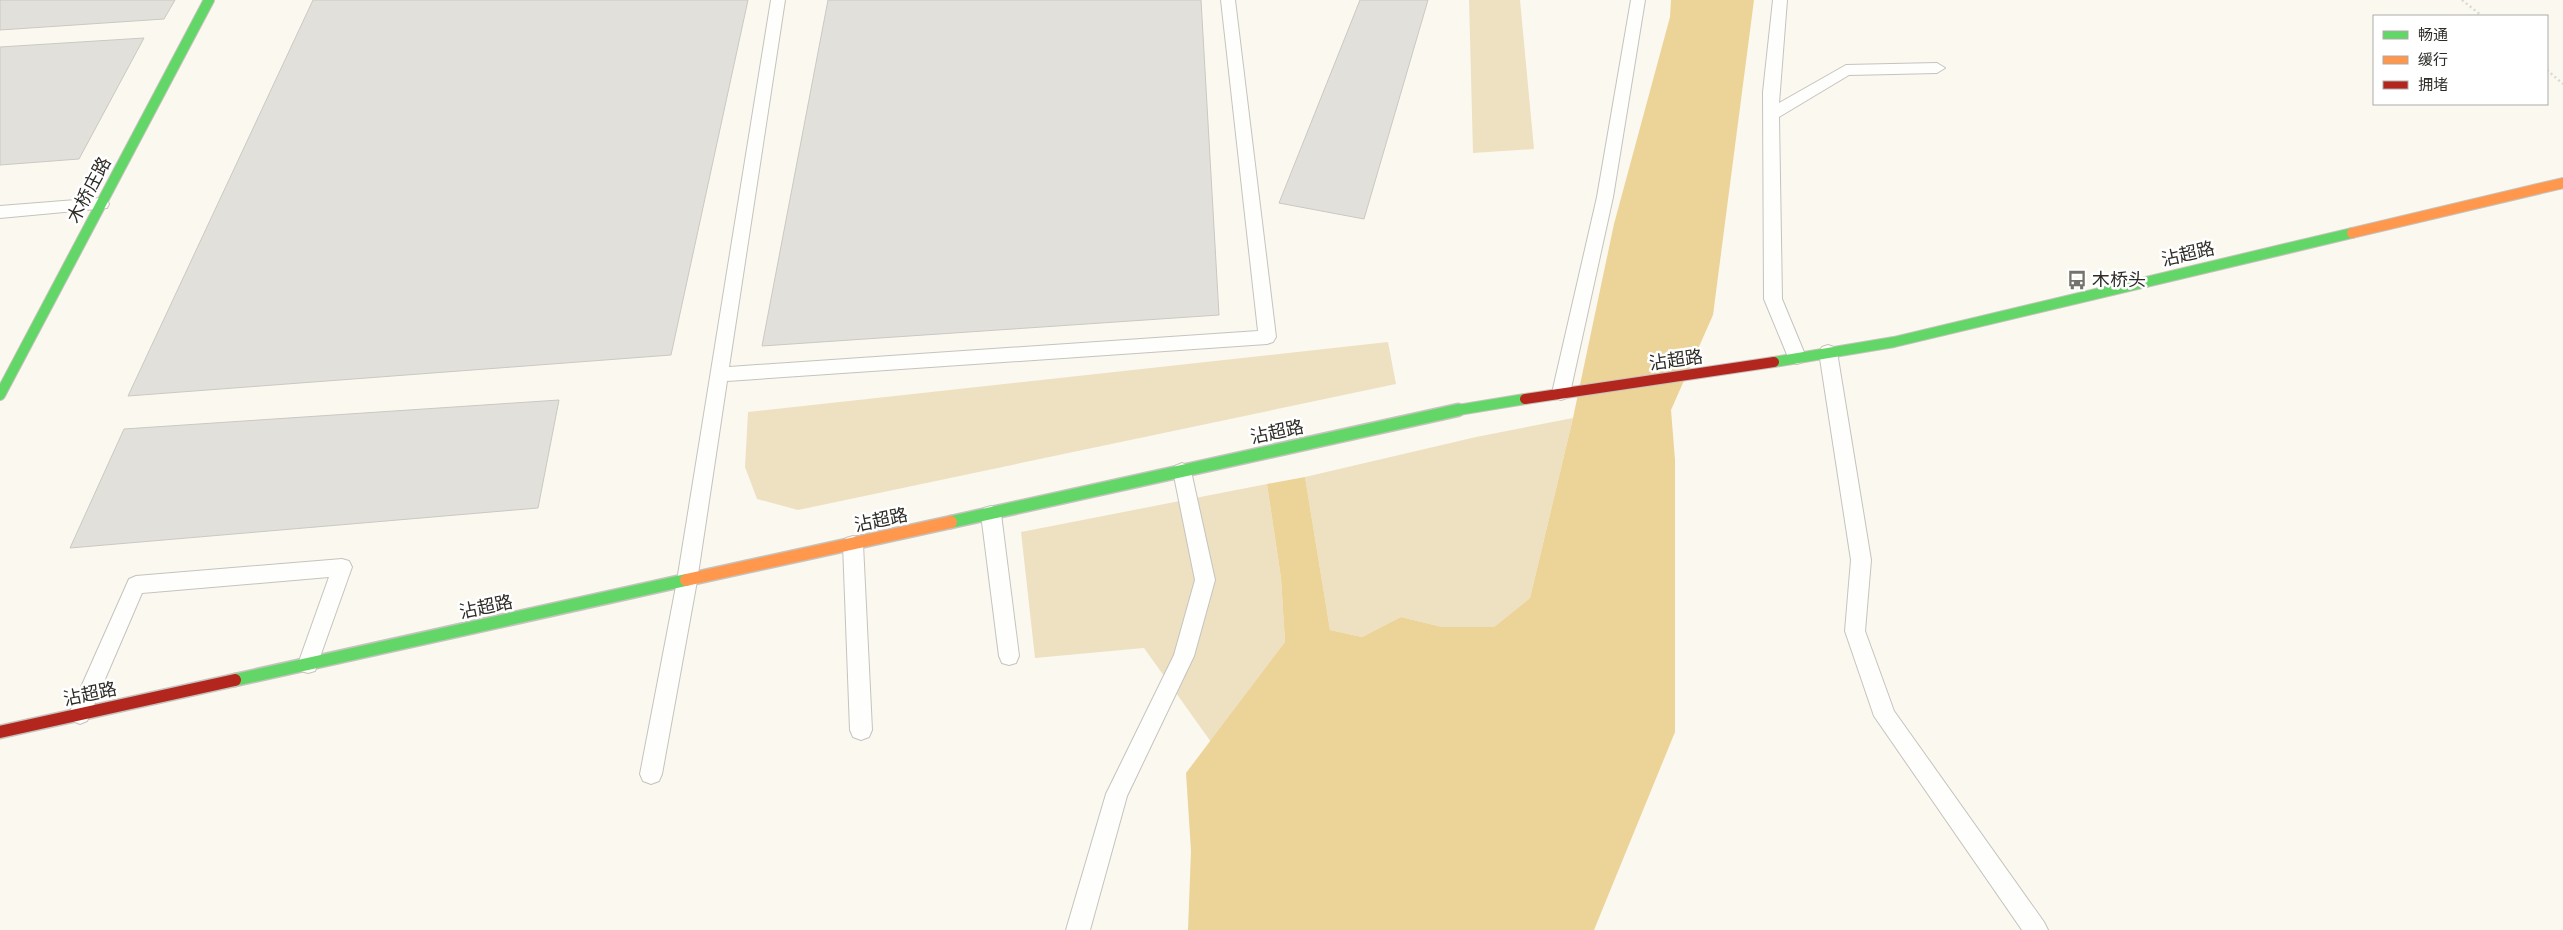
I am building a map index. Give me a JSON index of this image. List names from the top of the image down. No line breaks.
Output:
{"streets":{"street":["木桥庄路","沾超路"]},"places":{"bus stop":["木桥头"]},"legend":["畅通","缓行","拥堵"]}
